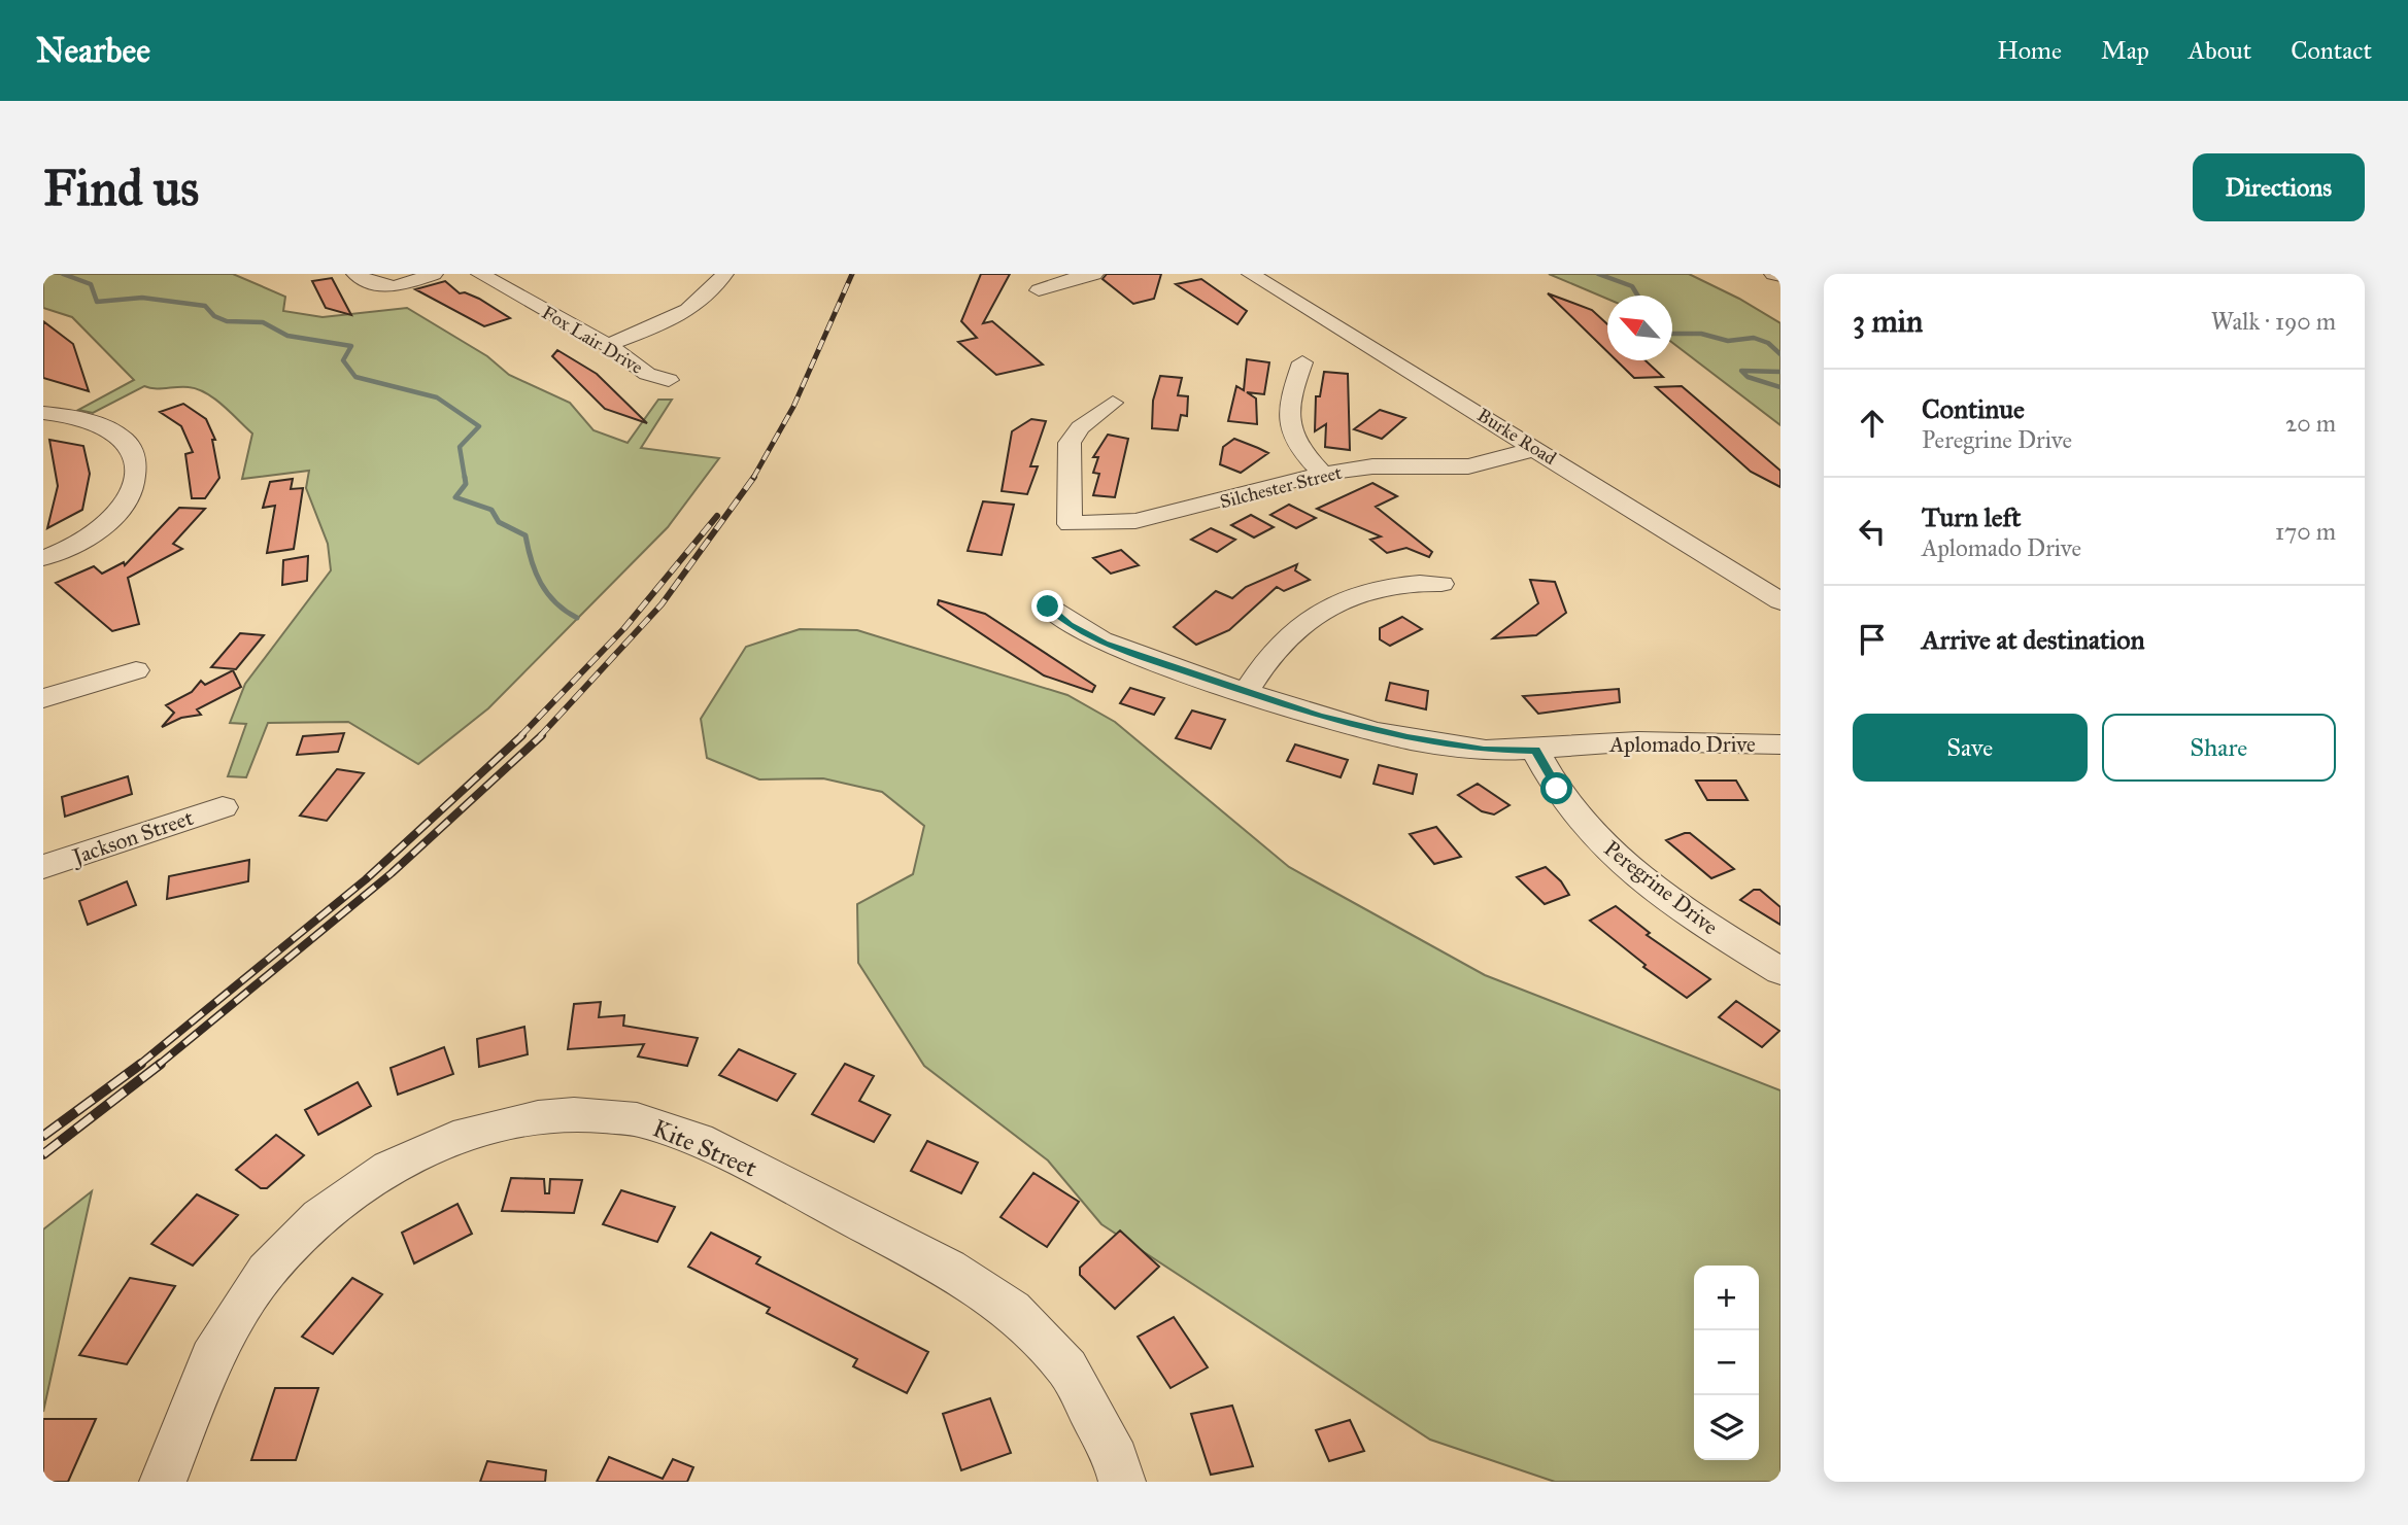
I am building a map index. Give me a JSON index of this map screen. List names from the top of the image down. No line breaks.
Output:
{"streets":{"street":["Fox Lair Drive","Burke Road","Silchester Street","Aplomado Drive","Jackson Street","Peregrine Drive","Kite Street"]},"crossings":[["Burke Road","Silchester Street"],["Aplomado Drive","Peregrine Drive"]],"north":"top left","page":{"header":"Nearbee","nav":["Home","Map","About","Contact"],"buttons":["Directions",["Save","Share"]],"title":"Find us","heading":["3 min","Walk · 190 m"],"list":[["Continue","Peregrine Drive","20 m"],["Turn left","Aplomado Drive","170 m"],"Arrive at destination"],"map_buttons":["+","−"]}}
